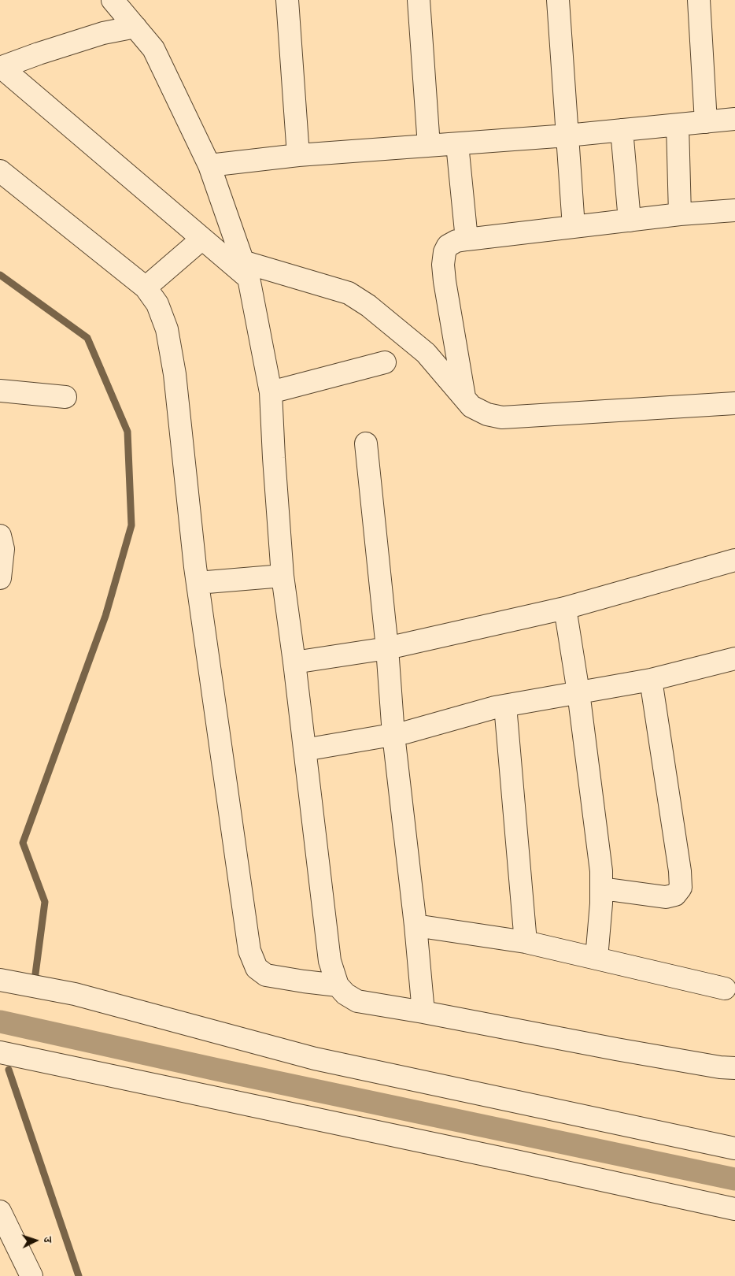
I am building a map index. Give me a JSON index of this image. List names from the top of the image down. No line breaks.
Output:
{"north":"right"}
